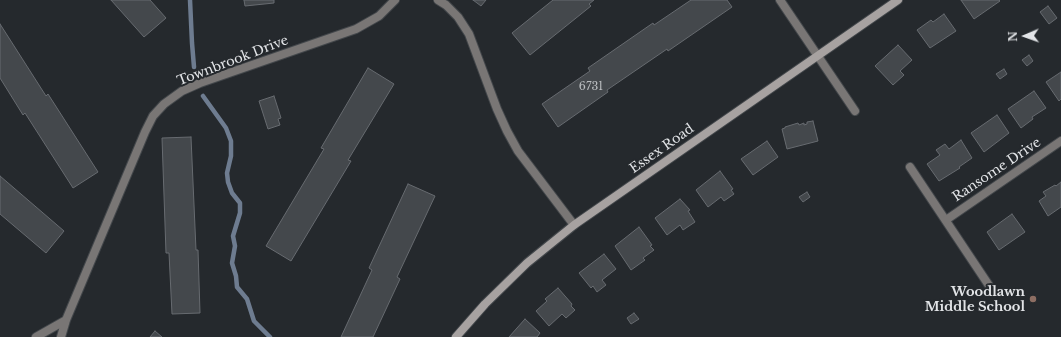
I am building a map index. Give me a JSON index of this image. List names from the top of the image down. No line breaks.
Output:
{"streets":{"street":["Townbrook Drive","Essex Road","Ransome Drive"]},"places":["Woodlawn Middle School"],"house_numbers":["6731"],"north":"left"}
